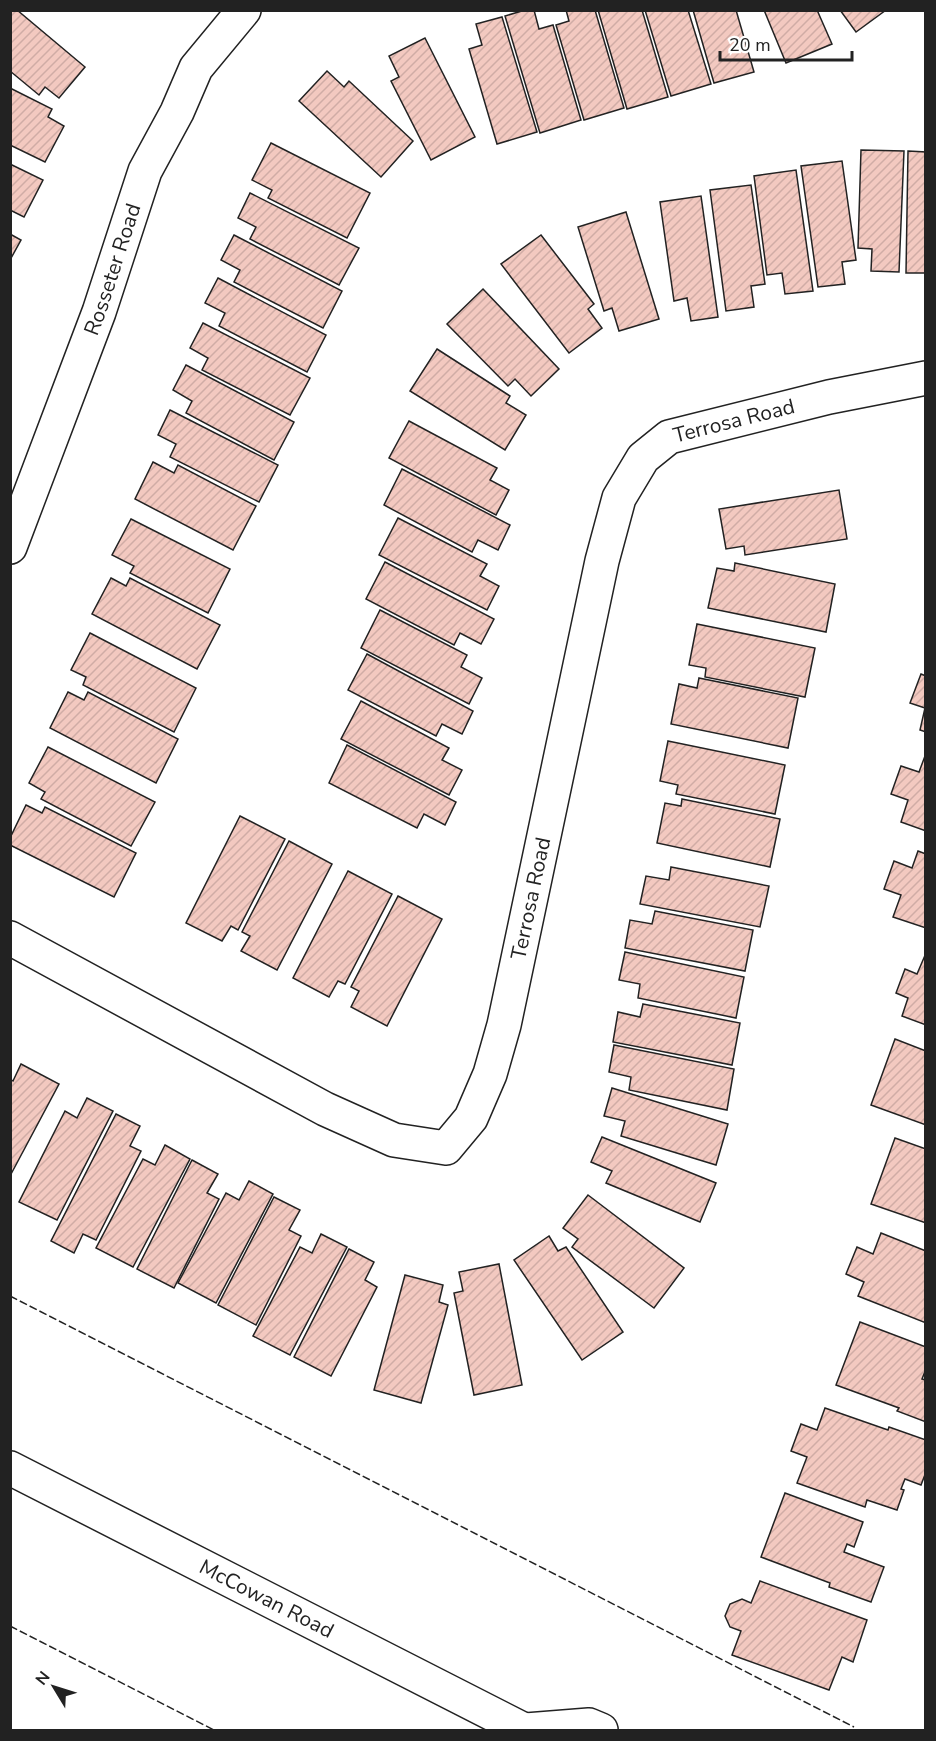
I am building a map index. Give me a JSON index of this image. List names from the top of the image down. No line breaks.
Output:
{"streets":{"street":["Rosseter Road","Terrosa Road","McCowan Road"]},"scale_bar":"20 m","north":"top left"}
